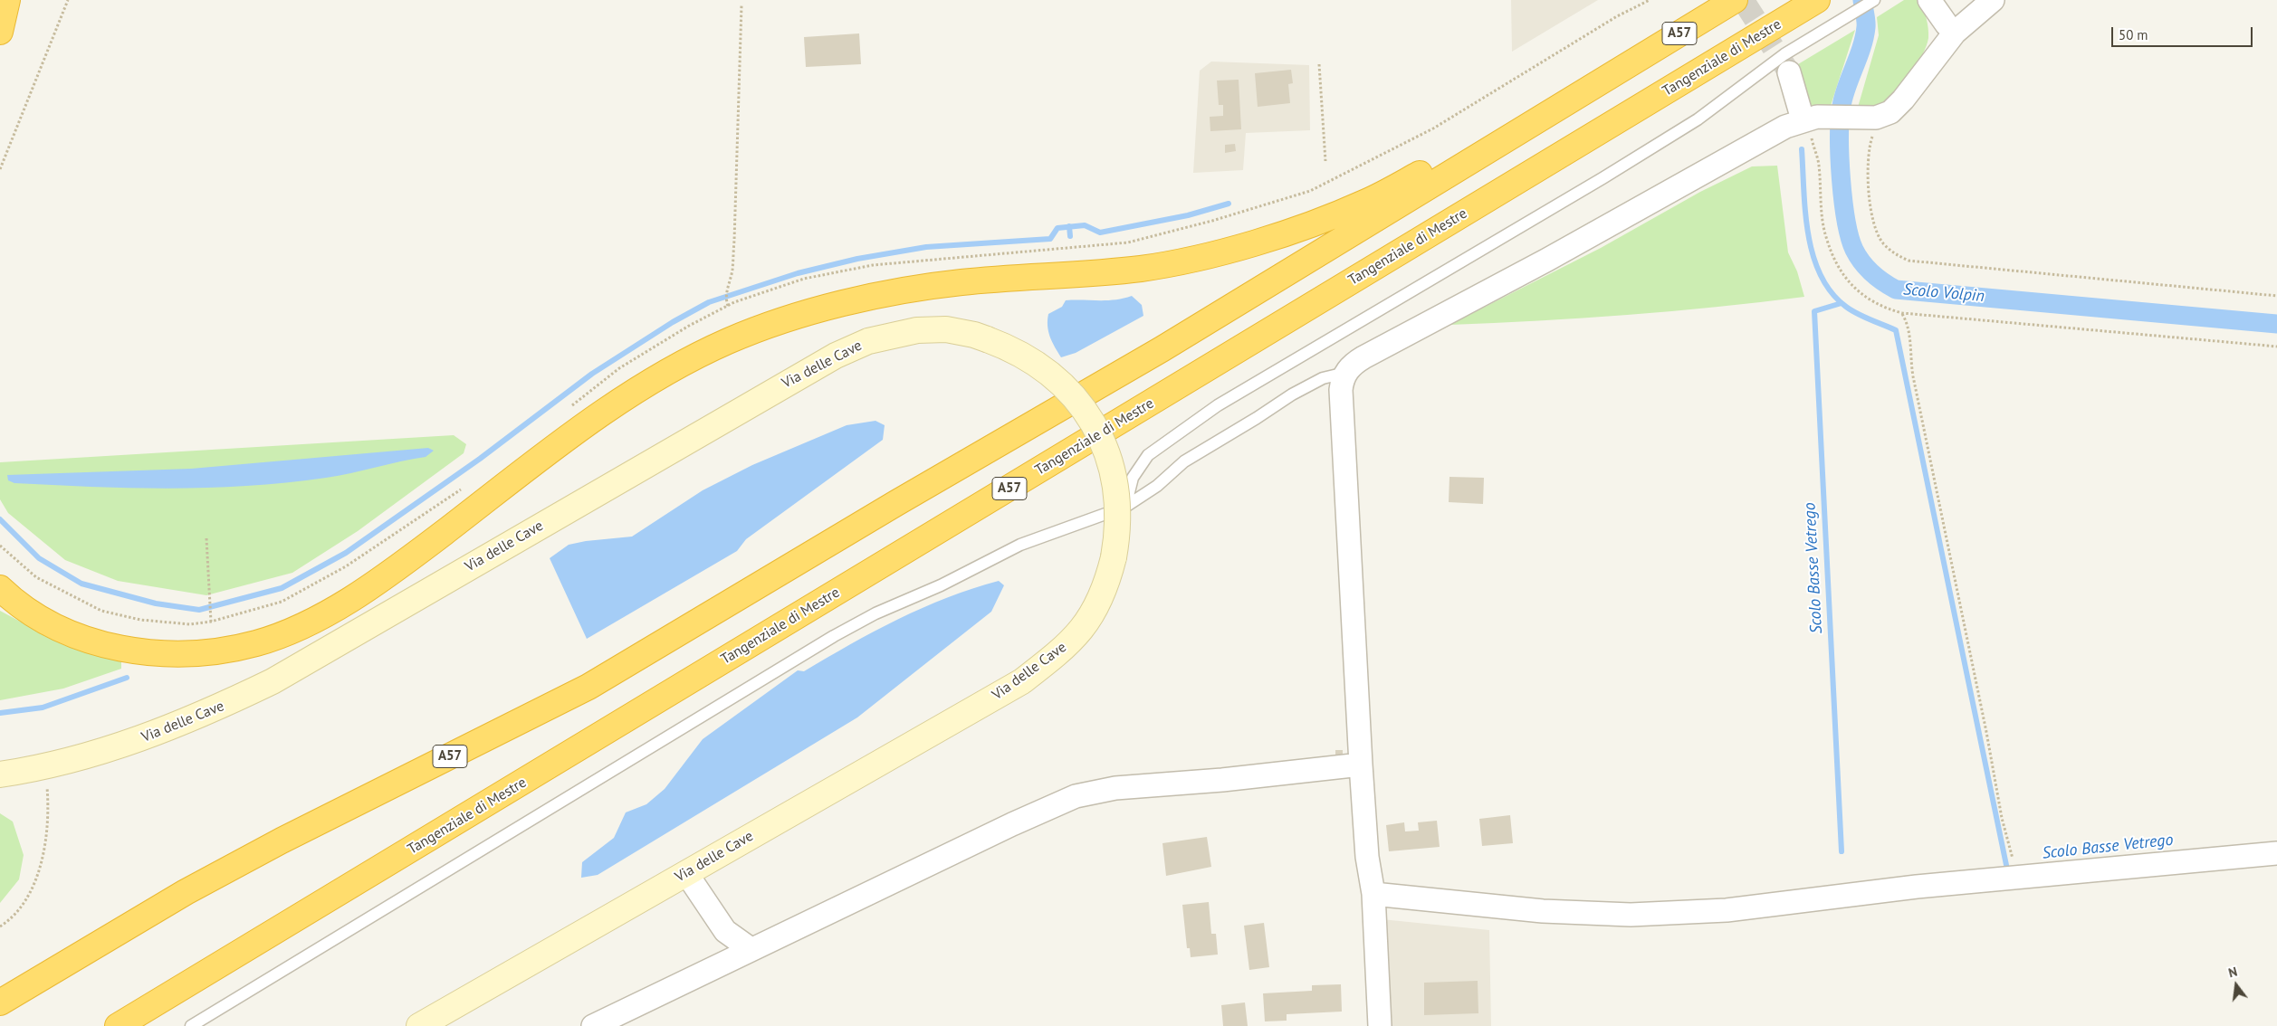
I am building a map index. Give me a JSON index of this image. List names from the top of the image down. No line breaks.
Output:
{"streets":{"highway":["A57","Tangenziale di Mestre"],"main road":["Via delle Cave"]},"crossings":[["A57","Tangenziale di Mestre"]],"water":["Scolo Volpin","Scolo Basse Vetrego"],"scale_bar":"50 m","north":"top"}
